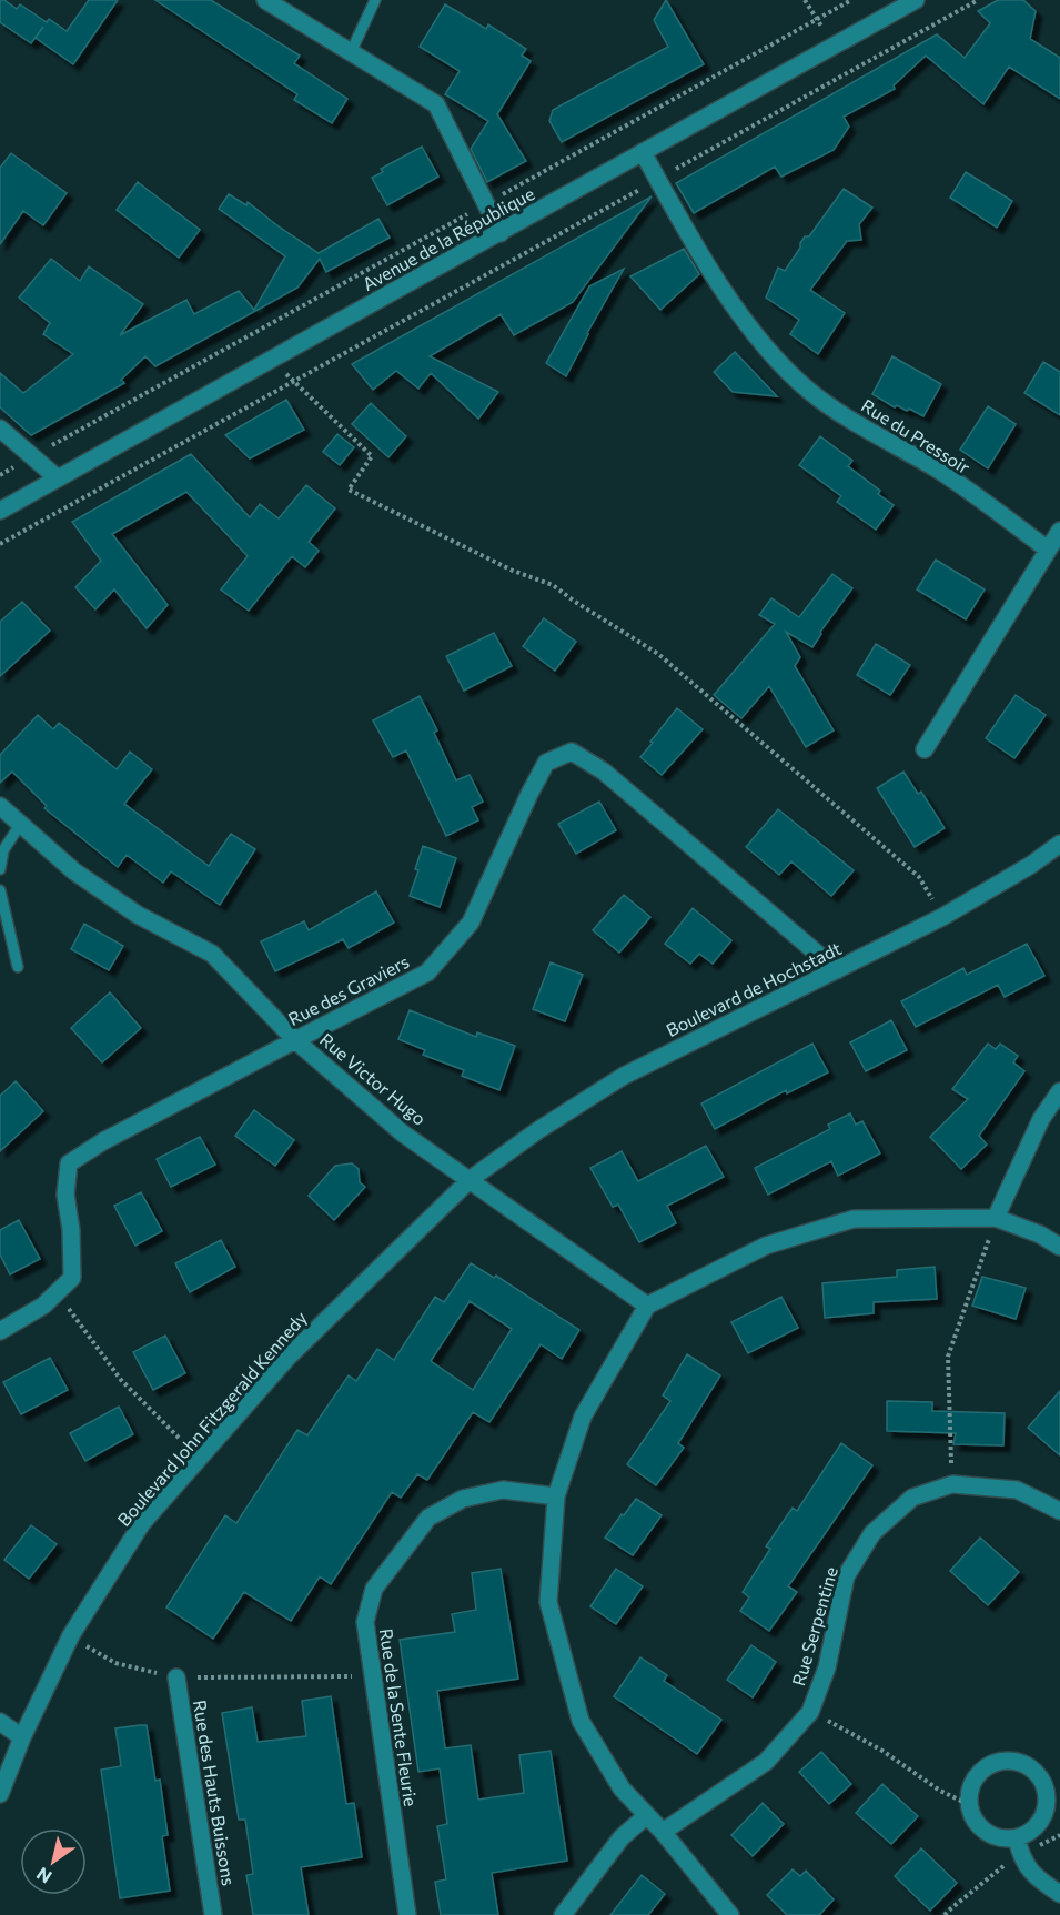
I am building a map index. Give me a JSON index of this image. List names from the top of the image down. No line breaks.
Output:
{"streets":{"street":["Avenue de la République","Rue du Pressoir","Boulevard de Hochstadt","Rue des Graviers","Rue Victor Hugo","Boulevard John Fitzgerald Kennedy","Rue Serpentine","Rue de la Sente Fleurie","Rue des Hauts Buissons"]},"crossings":[["Avenue de la République","Rue du Pressoir"],["Boulevard de Hochstadt","Rue des Graviers"],["Boulevard de Hochstadt","Rue Victor Hugo"],["Boulevard de Hochstadt","Boulevard John Fitzgerald Kennedy"],["Rue des Graviers","Rue Victor Hugo"],["Rue Victor Hugo","Boulevard John Fitzgerald Kennedy"]],"north":"bottom left"}
